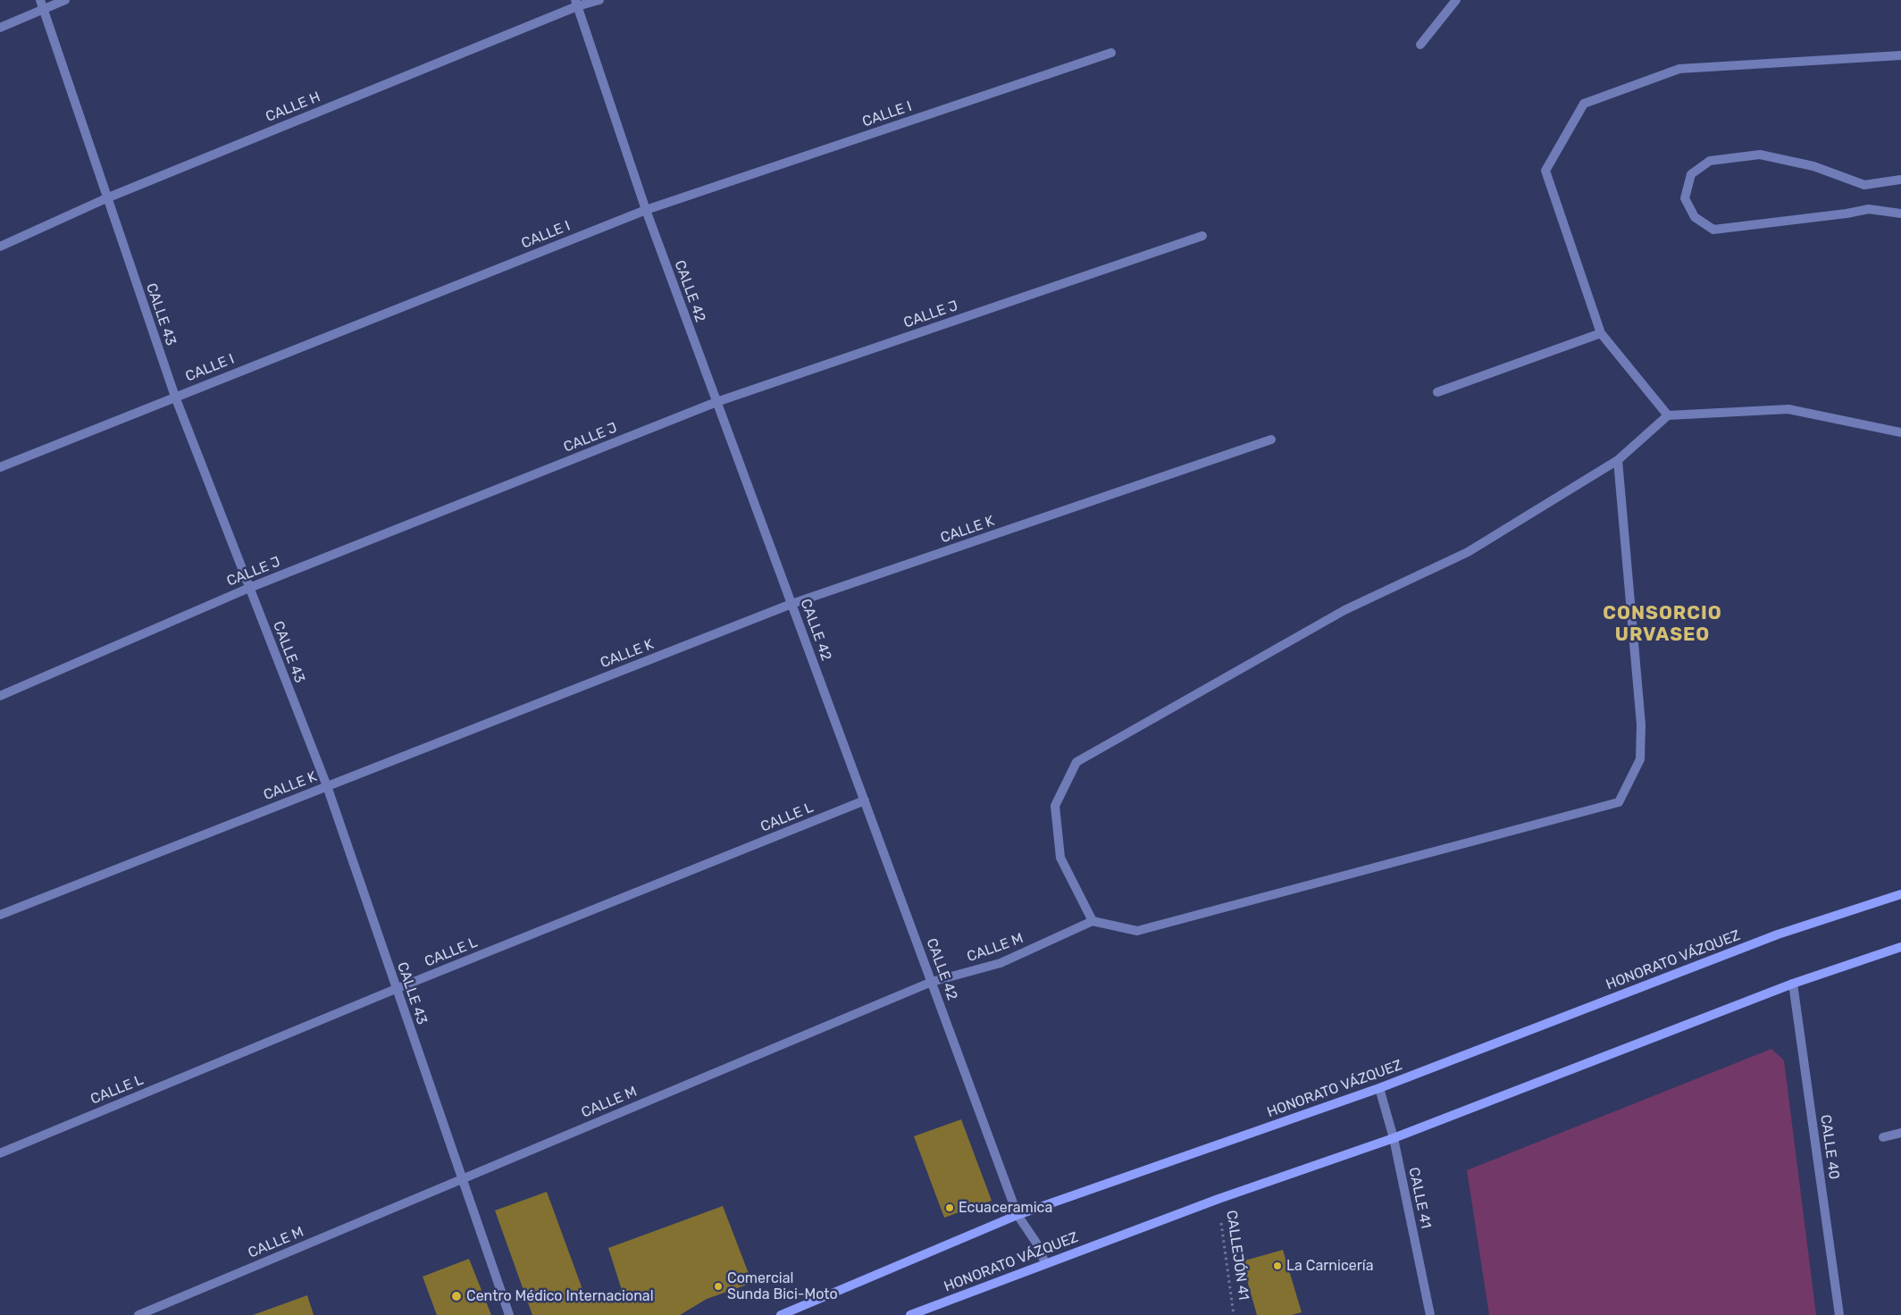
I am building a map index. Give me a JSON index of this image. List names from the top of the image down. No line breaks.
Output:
{"streets":{"street":["CALLE H","CALLE I","CALLE 42","CALLE 43","CALLE J","CALLE K","CALLE L","CALLE M","HONORATO VÁZQUEZ","CALLE 40","CALLE 41"],"path":["CALLEJÓN 41"]},"crossings":[["CALLE H","CALLE 42"],["CALLE H","CALLE 43"],["CALLE I","CALLE 42"],["CALLE I","CALLE 43"],["CALLE 42","CALLE J"],["CALLE 42","CALLE K"],["CALLE 42","CALLE L"],["CALLE 42","CALLE M"],["CALLE 42","HONORATO VÁZQUEZ"],["CALLE 43","CALLE J"],["CALLE 43","CALLE K"],["CALLE 43","CALLE L"],["CALLE 43","CALLE M"],["HONORATO VÁZQUEZ","CALLE 40"],["HONORATO VÁZQUEZ","CALLE 41"],["HONORATO VÁZQUEZ","CALLEJÓN 41"]],"districts":["CONSORCIO URVASEO"],"places":["Ecuaceramica","La Carnicería","Comercial Sunda Bici-Moto","Centro Médico Internacional"]}
